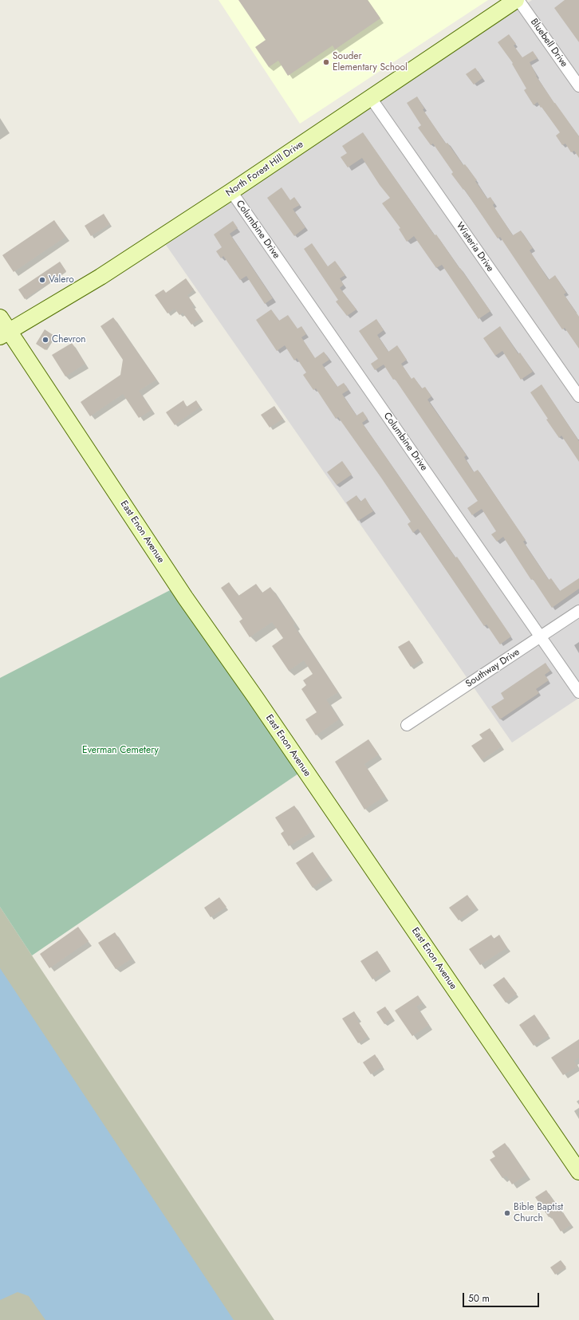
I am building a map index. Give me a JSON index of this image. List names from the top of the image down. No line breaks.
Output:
{"streets":{"street":["Bluebell Drive","North Forest Hill Drive","Columbine Drive","Wisteria Drive","East Enon Avenue","Southway Drive"]},"crossings":[["North Forest Hill Drive","Columbine Drive"],["North Forest Hill Drive","Wisteria Drive"],["North Forest Hill Drive","East Enon Avenue"],["Columbine Drive","Southway Drive"]],"parks":["Everman Cemetery"],"places":["Souder Elementary School","Valero","Chevron","Bible Baptist Church"],"scale_bar":"50 m"}
